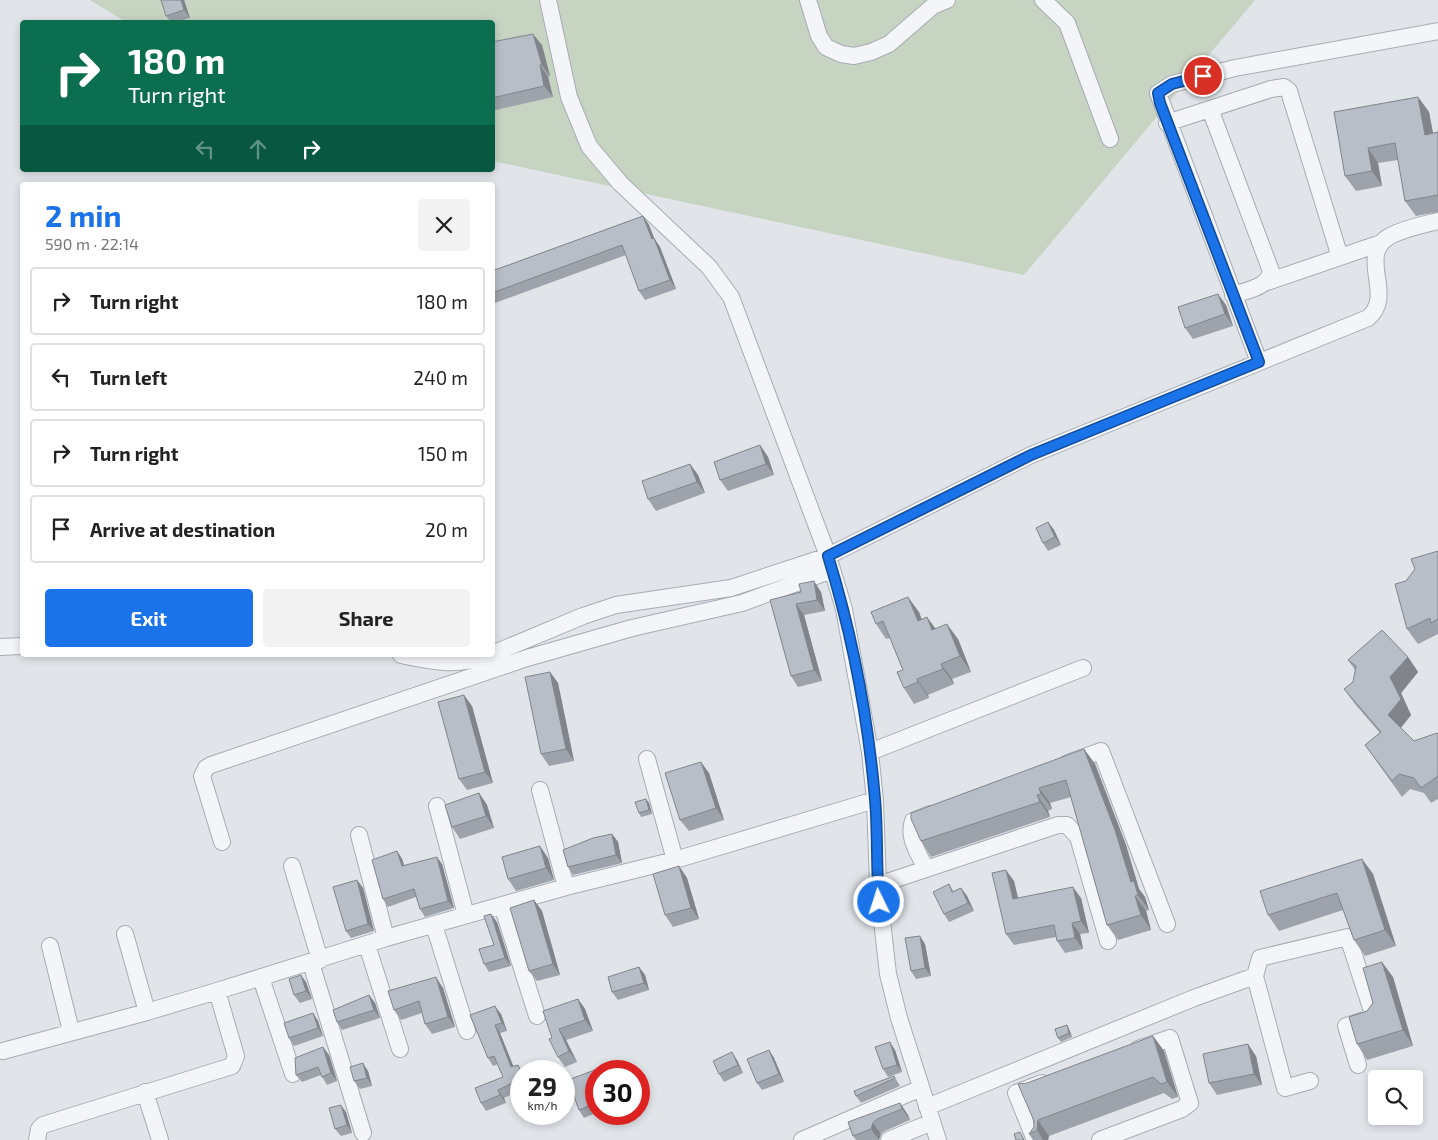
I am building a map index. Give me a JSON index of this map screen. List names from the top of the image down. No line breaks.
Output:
{"page":{"turn":["180 m","Turn right"],"heading":["2 min","590 m · 22:14"],"list":[{"name":"Turn right","value":"180 m"},{"name":"Turn left","value":"240 m"},{"name":"Turn right","value":"150 m"},{"name":"Arrive at destination","value":"20 m"}],"buttons":["Exit","Share"],"speed":"29 km/h","limit":"30"}}
